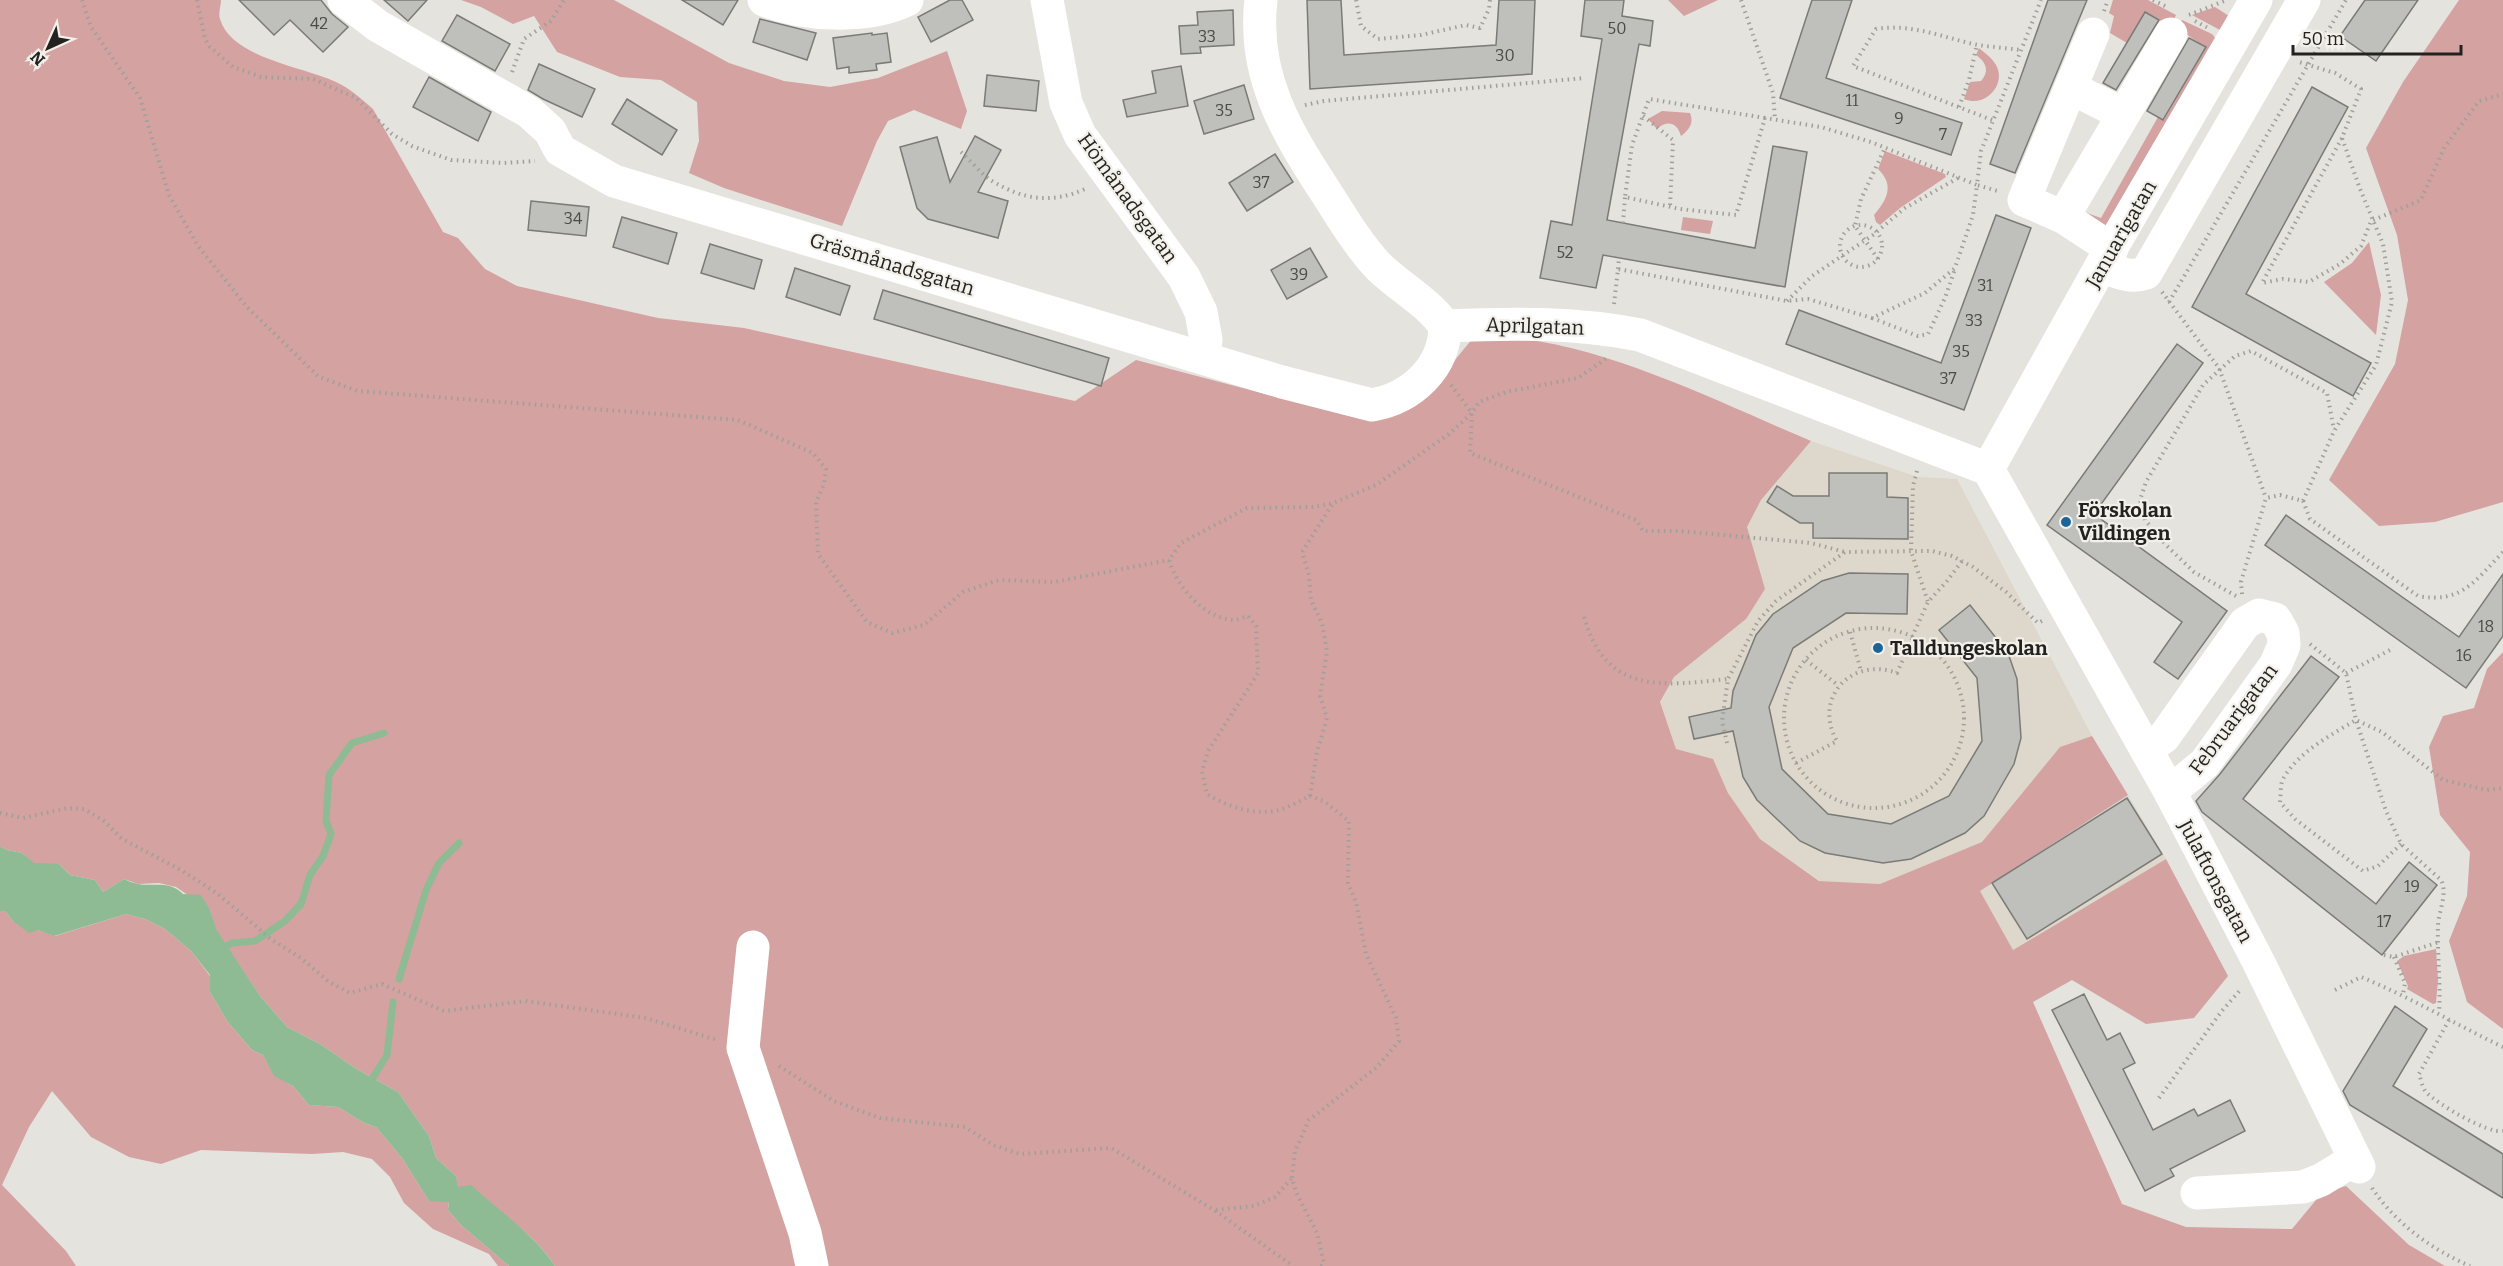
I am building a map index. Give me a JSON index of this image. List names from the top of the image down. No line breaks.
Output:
{"streets":{"street":["Hömånadsgatan","Januarigatan","Gräsmånadsgatan","Aprilgatan","Februarigatan","Julaftonsgatan"]},"crossings":[["Hömånadsgatan","Gräsmånadsgatan"],["Januarigatan","Aprilgatan"],["Januarigatan","Julaftonsgatan"],["Gräsmånadsgatan","Aprilgatan"],["Aprilgatan","Julaftonsgatan"],["Februarigatan","Julaftonsgatan"]],"places":["Förskolan Vildingen","Talldungeskolan"],"house_numbers":["42","50","33","30","11","35","9","7","37","34","52","39","31","33","35","37","18","16","19","17"],"scale_bar":"50 m","north":"bottom left"}
